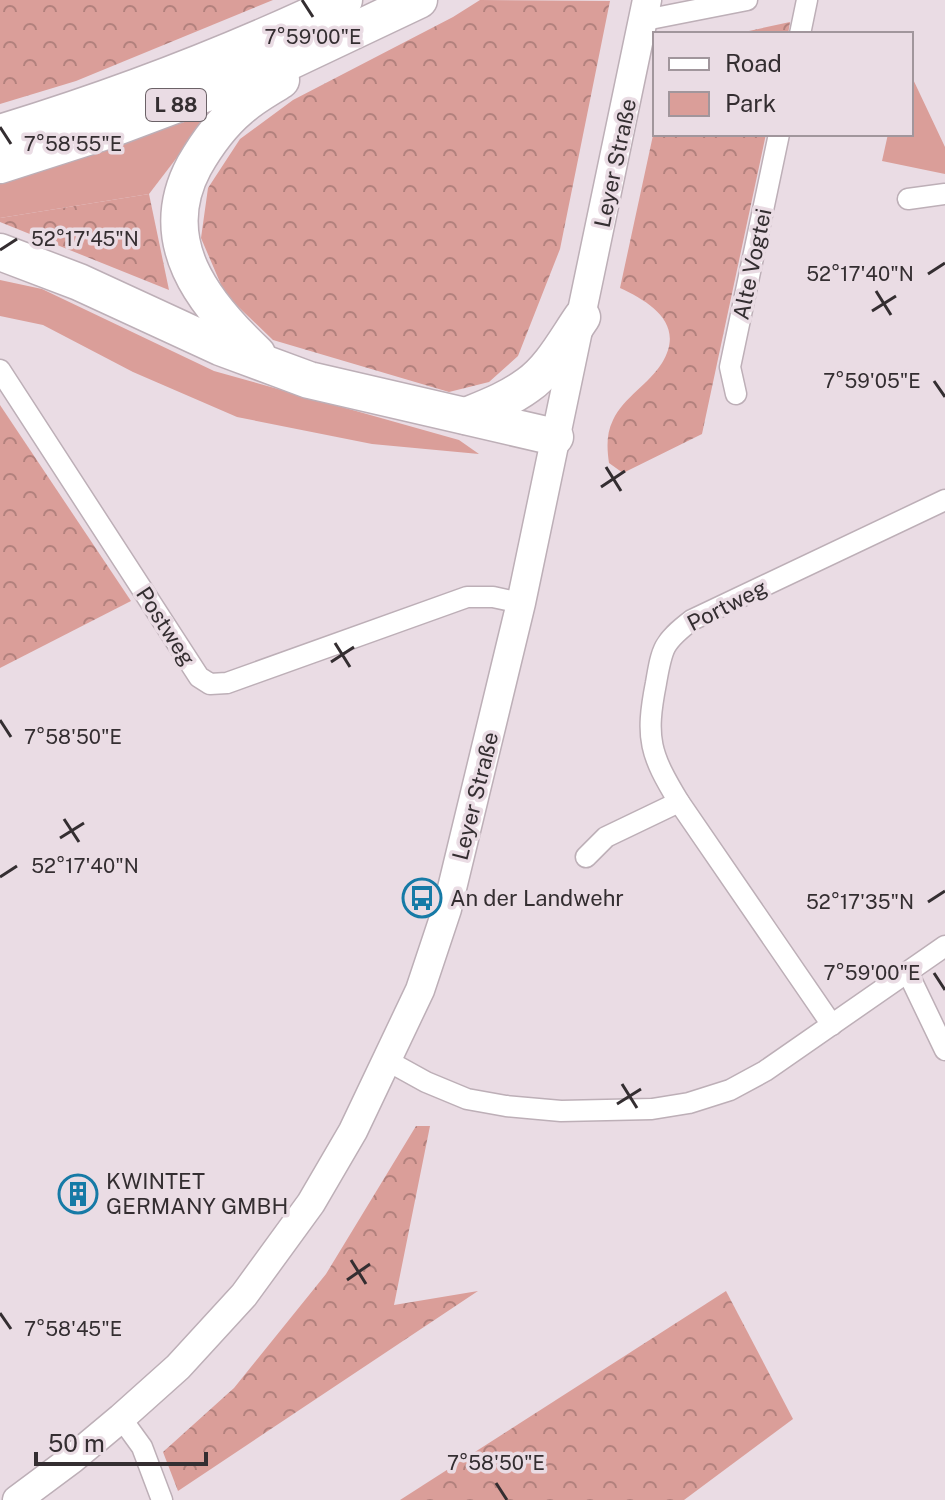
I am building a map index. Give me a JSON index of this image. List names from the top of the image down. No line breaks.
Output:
{"streets":{"highway":["L 88"],"street":["Leyer Straße","Alte Vogtei","Portweg","Postweg"]},"crossings":[["Leyer Straße","Postweg"]],"places":{"bus stop":["An der Landwehr"],"building":["KWINTET GERMANY GMBH"]},"legend":["Road","Park"],"scale_bar":"50 m","coordinates":["7°59'00\"E","7°58'55\"E","52°17'45\"N","52°17'40\"N","7°59'05\"E","7°58'50\"E","52°17'35\"N","7°58'45\"E"]}
